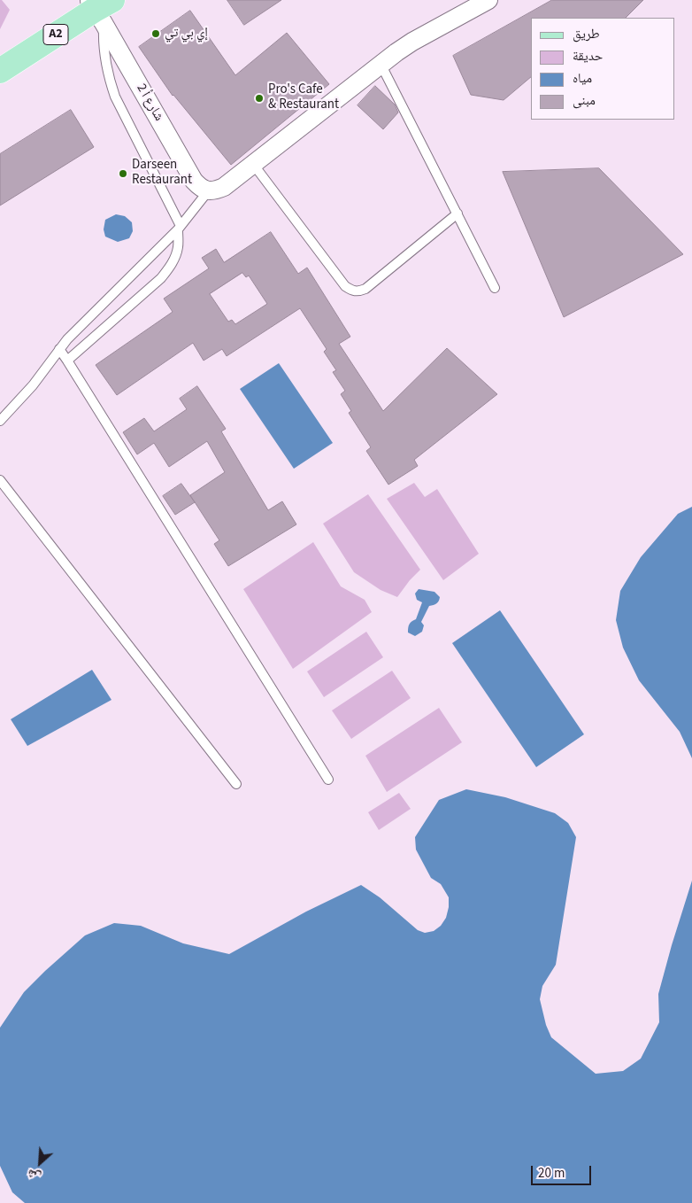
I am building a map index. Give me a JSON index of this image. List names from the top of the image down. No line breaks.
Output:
{"streets":{"main road":["A2"],"street":["شارع أ 2"]},"crossings":[["A2","شارع أ 2"]],"places":["إي بي تي","Pro's Cafe & Restaurant","Darseen Restaurant"],"legend":["طريق","حديقة","مياه","مبنى"],"scale_bar":"20 m","north":"bottom left"}
